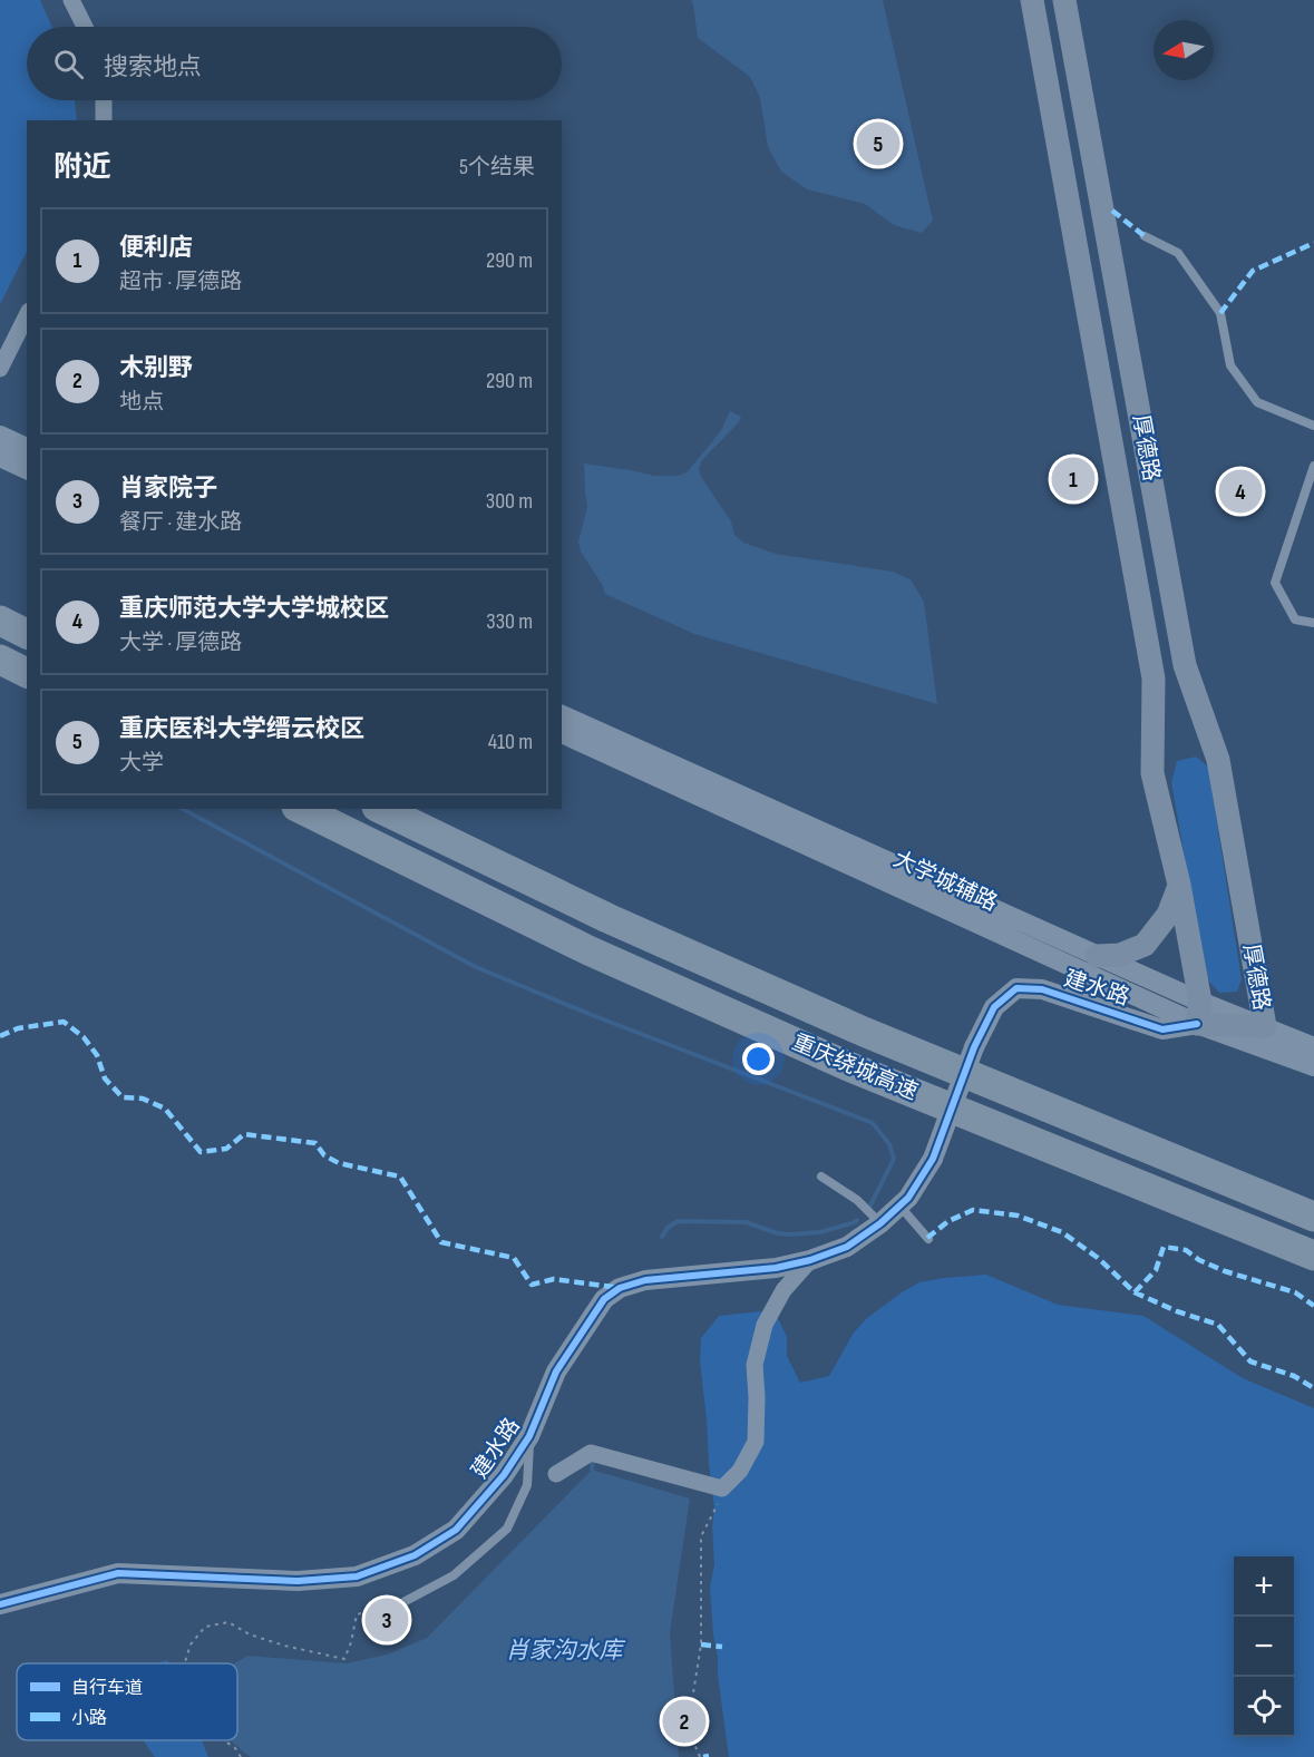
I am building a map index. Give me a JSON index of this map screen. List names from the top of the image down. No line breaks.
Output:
{"streets":{"highway":["重庆绕城高速"],"main road":["厚德路"],"street":["大学城辅路","建水路"]},"crossings":[["厚德路","大学城辅路"],["厚德路","建水路"],["大学城辅路","建水路"]],"water":["肖家沟水库"],"legend":["自行车道","小路"],"north":"left","page":{"search":"搜索地点","pins":["5","1","4","3","2"],"heading":["附近","5个结果"],"list":[{"mark":"1","name":"便利店","note":"超市 · 厚德路","value":"290 m"},{"mark":"2","name":"木别野","note":"地点","value":"290 m"},{"mark":"3","name":"肖家院子","note":"餐厅 · 建水路","value":"300 m"},{"mark":"4","name":"重庆师范大学大学城校区","note":"大学 · 厚德路","value":"330 m"},{"mark":"5","name":"重庆医科大学缙云校区","note":"大学","value":"410 m"}],"map_buttons":["+","−"]}}
